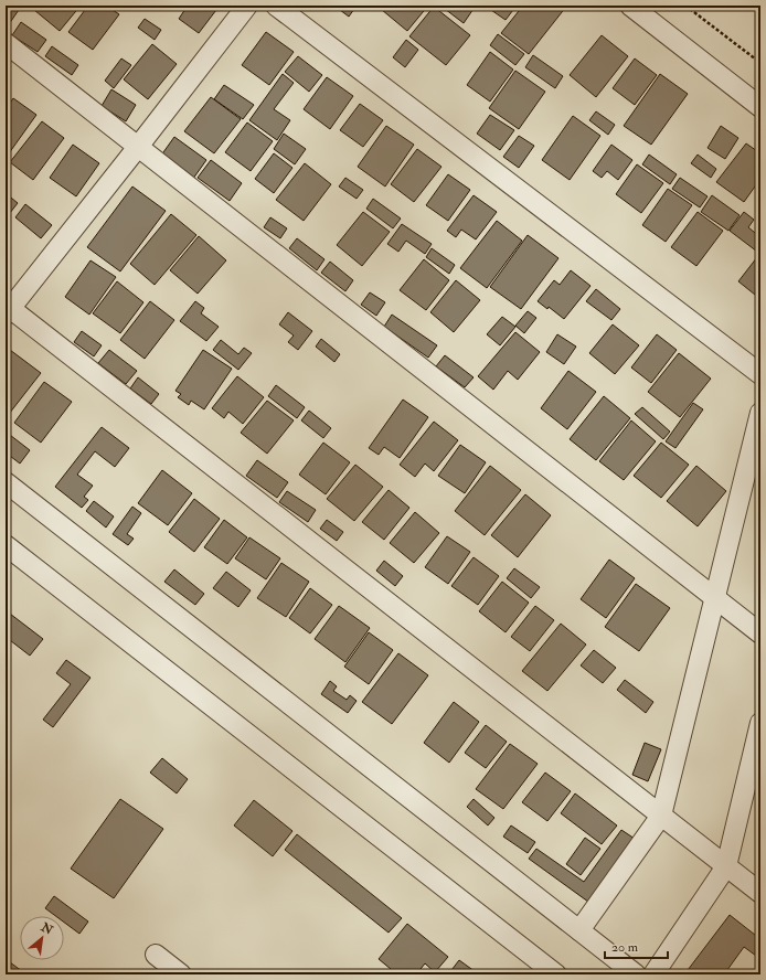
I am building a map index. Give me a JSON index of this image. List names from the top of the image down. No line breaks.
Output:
{"scale_bar":"20 m","north":"top right"}
